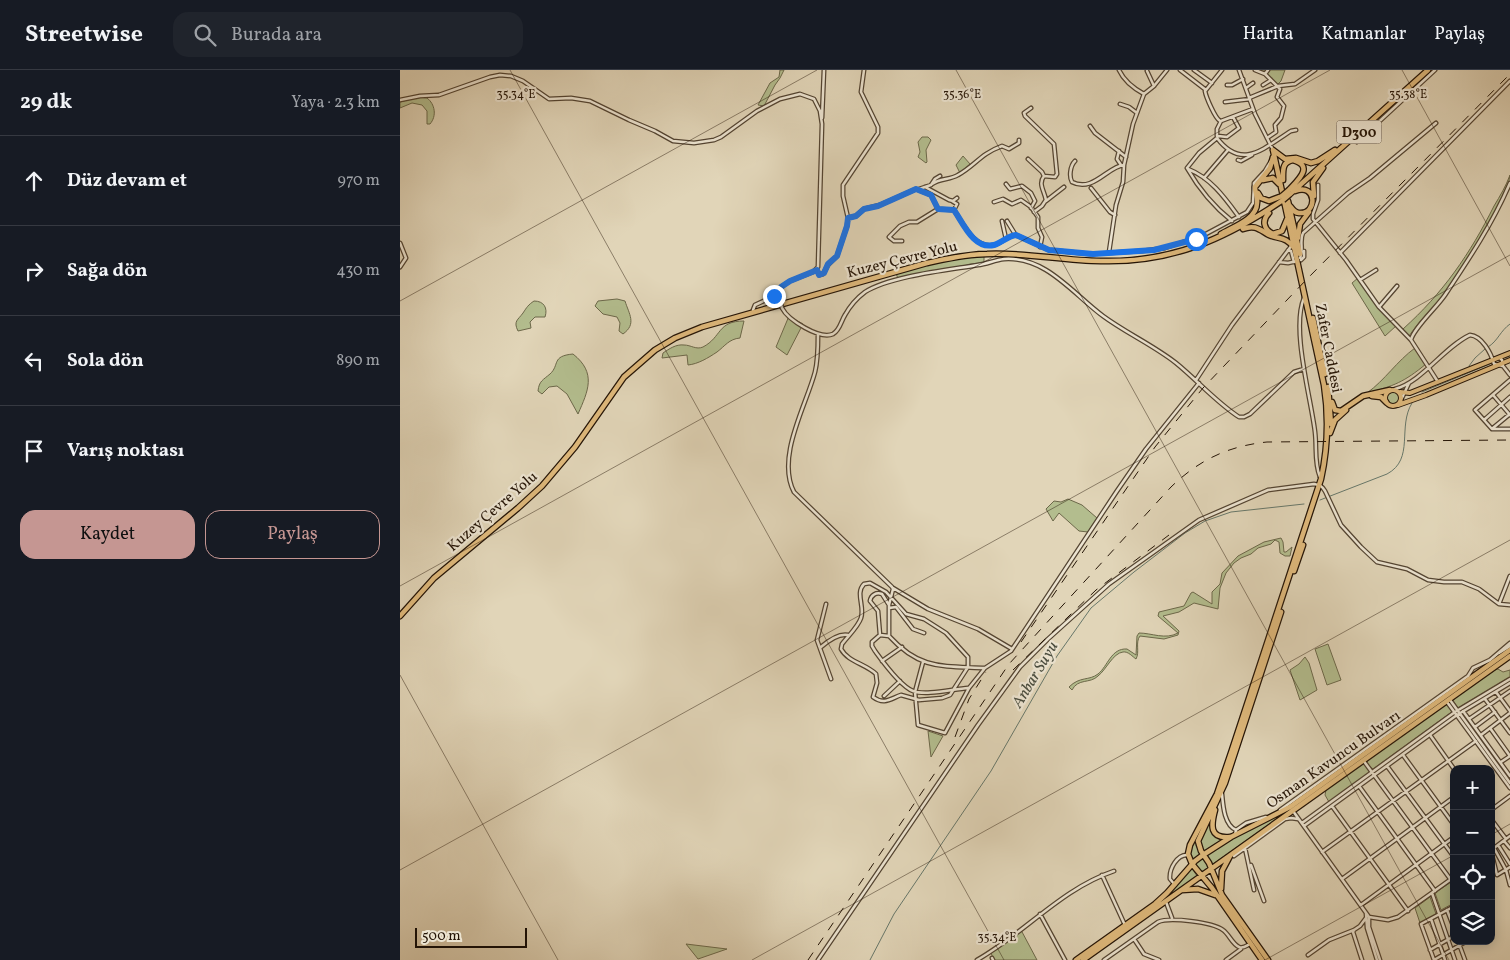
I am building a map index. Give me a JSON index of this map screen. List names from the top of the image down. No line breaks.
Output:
{"streets":{"highway":["D300","Kuzey Çevre Yolu","Zafer Caddesi","Osman Kavuncu Bulvarı"]},"crossings":[["D300","Kuzey Çevre Yolu"],["D300","Zafer Caddesi"],["Kuzey Çevre Yolu","Zafer Caddesi"]],"water":["Anbar Suyu"],"scale_bar":"500 m","page":{"header":"Streetwise","search":"Burada ara","nav":["Harita","Katmanlar","Paylaş"],"heading":["29 dk","Yaya · 2.3 km"],"list":[["Düz devam et","970 m"],["Sağa dön","430 m"],["Sola dön","890 m"],"Varış noktası"],"buttons":["Kaydet","Paylaş"],"map_buttons":["+","−"],"scale":"500 m"},"coordinates":["35.34°E","35.36°E","35.38°E"]}
